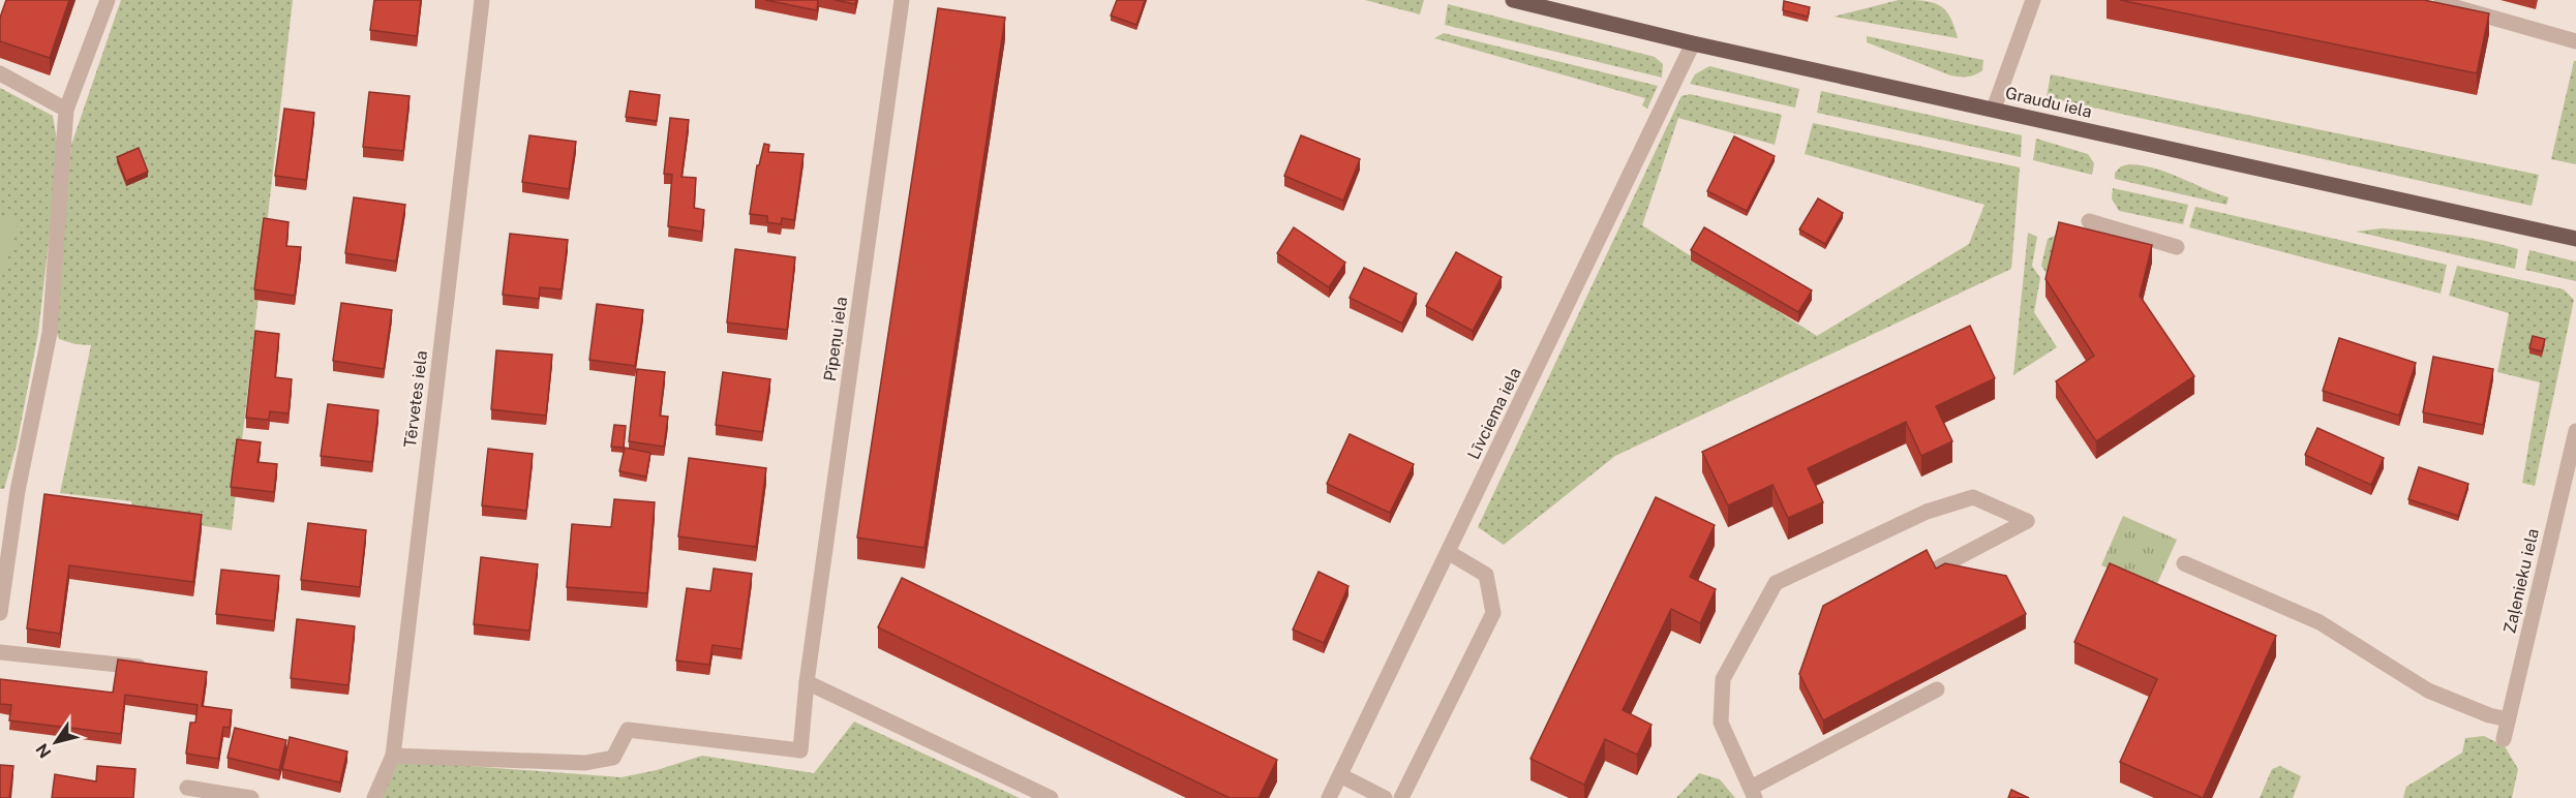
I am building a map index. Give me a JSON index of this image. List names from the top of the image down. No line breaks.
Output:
{"streets":{"main road":["Graudu iela"],"street":["Pīpeņu iela","Tērvetes iela","Līvciema iela","Zaļenieku iela"]},"crossings":[["Graudu iela","Līvciema iela"],["Pīpeņu iela","Tērvetes iela"]],"north":"bottom left"}
